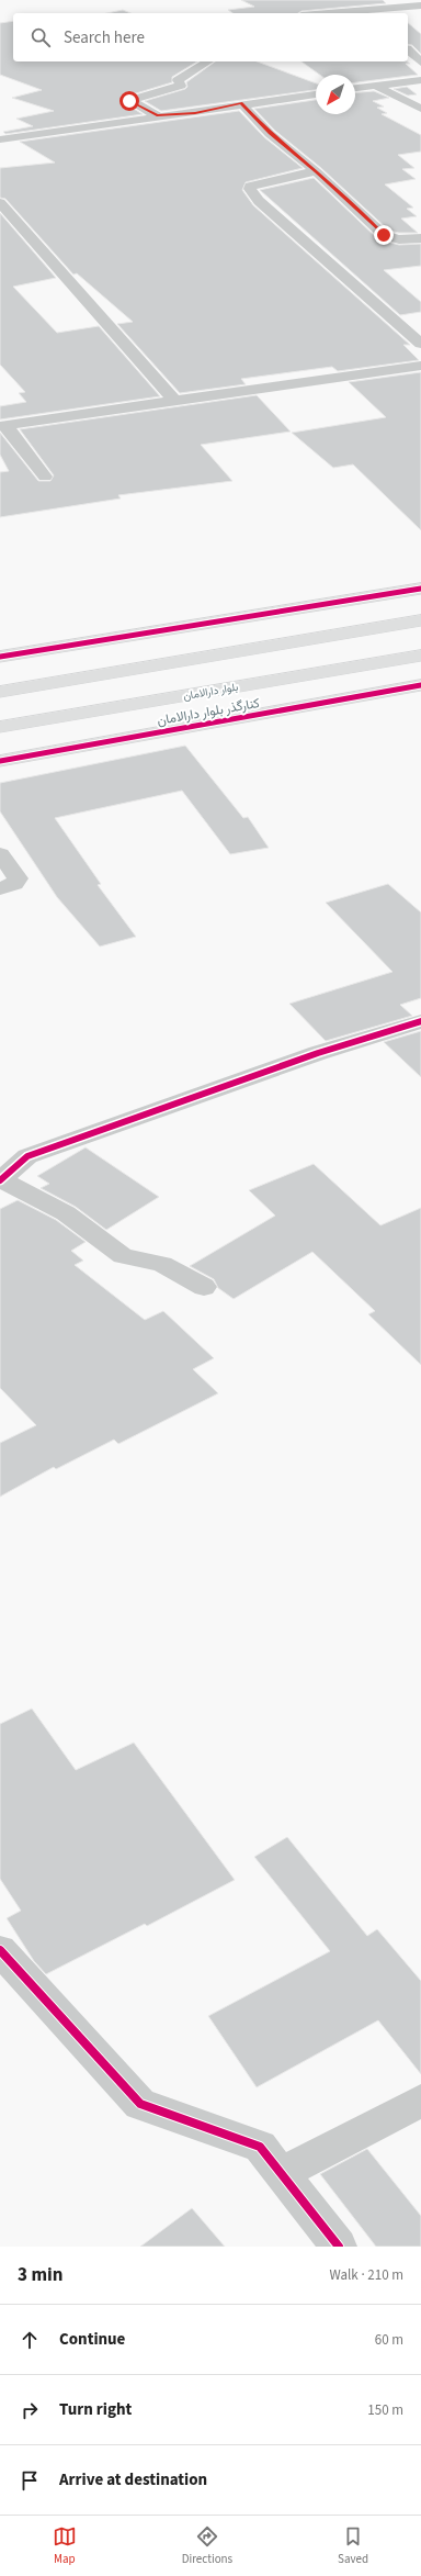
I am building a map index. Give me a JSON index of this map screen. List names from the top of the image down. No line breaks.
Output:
{"streets":{"street":["بلوار دارالامان","کنارگذر بلوار دارالامان"]},"north":"bottom left","page":{"search":"Search here","heading":["3 min","Walk · 210 m"],"list":[["Continue","60 m"],["Turn right","150 m"],"Arrive at destination"],"nav":["Map","Directions","Saved"]}}
